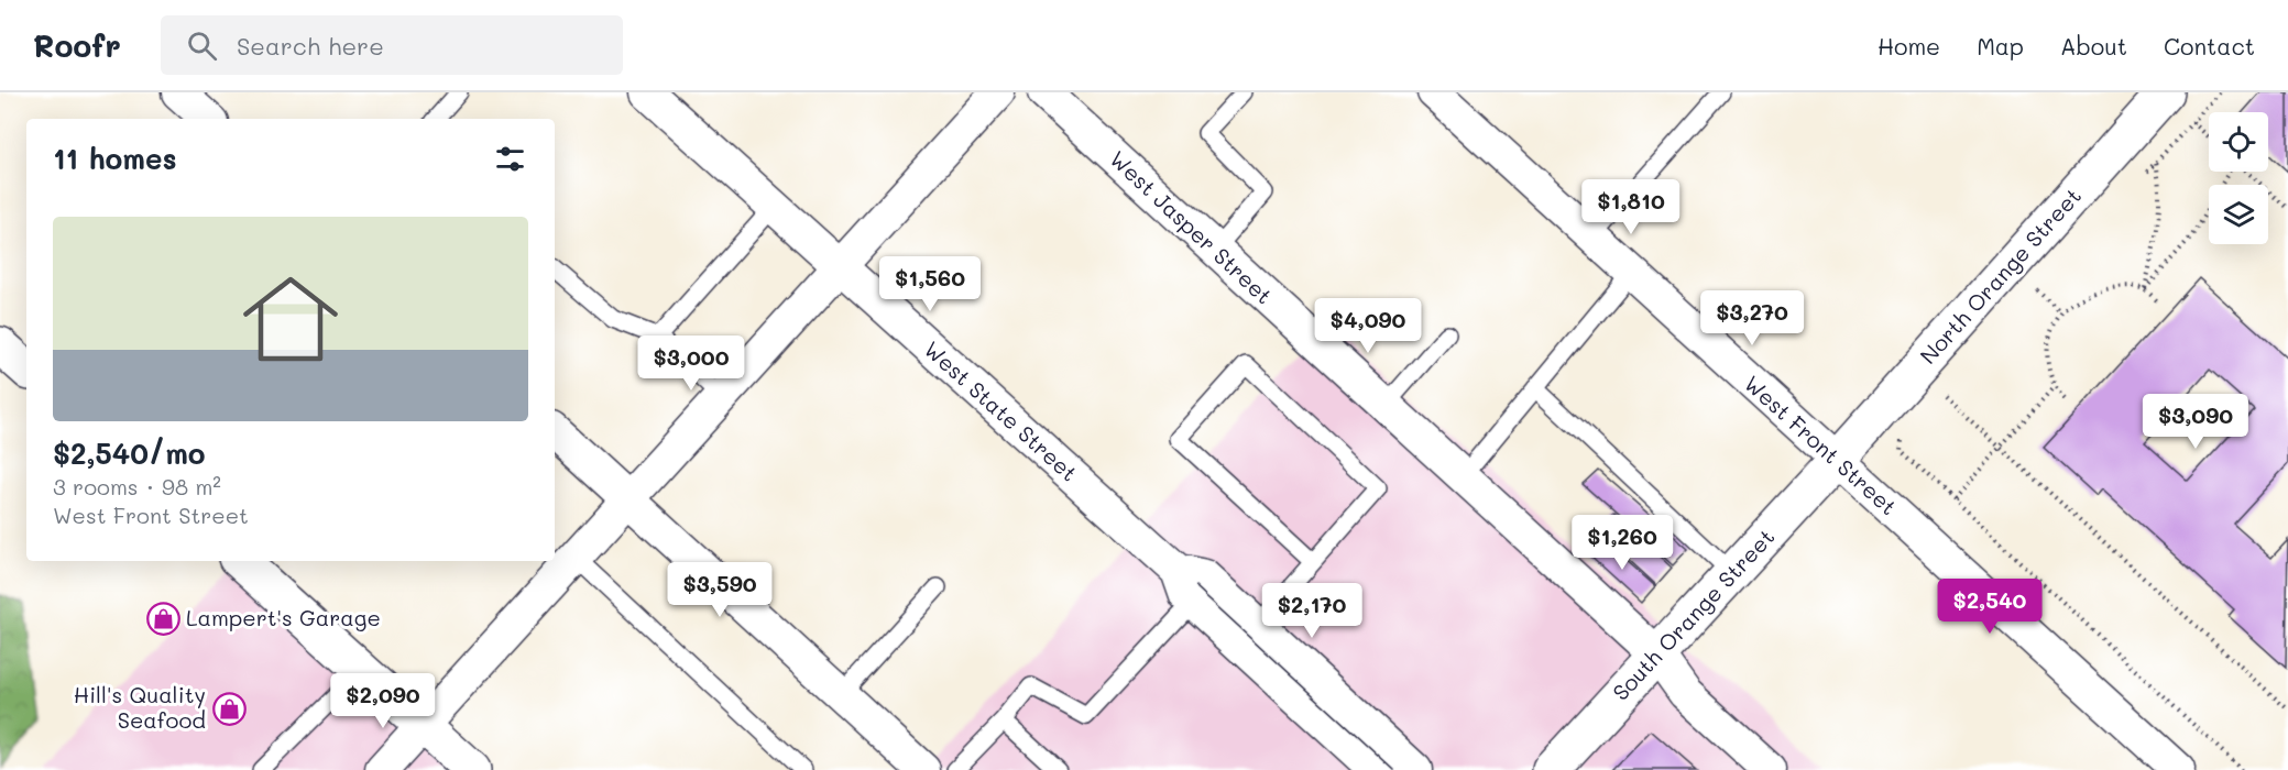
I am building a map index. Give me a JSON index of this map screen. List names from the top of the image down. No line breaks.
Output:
{"streets":{"street":["West Jasper Street","North Orange Street","West State Street","West Front Street","South Orange Street"]},"crossings":[["West Jasper Street","South Orange Street"],["North Orange Street","West Front Street"],["North Orange Street","South Orange Street"],["West Front Street","South Orange Street"]],"places":{"shop":["Lampert's Garage","Hill's Quality Seafood"]},"page":{"header":"Roofr","search":"Search here","nav":["Home","Map","About","Contact"],"heading":"11 homes","price":["$1,810","$1,560","$3,270","$4,090","$3,000","$3,090","$1,260","$3,590","$2,540","$2,170","$2,090"],"list":[{"name":"$2,540/mo","note":"3 rooms · 98 m² · West Front Street"}]}}
